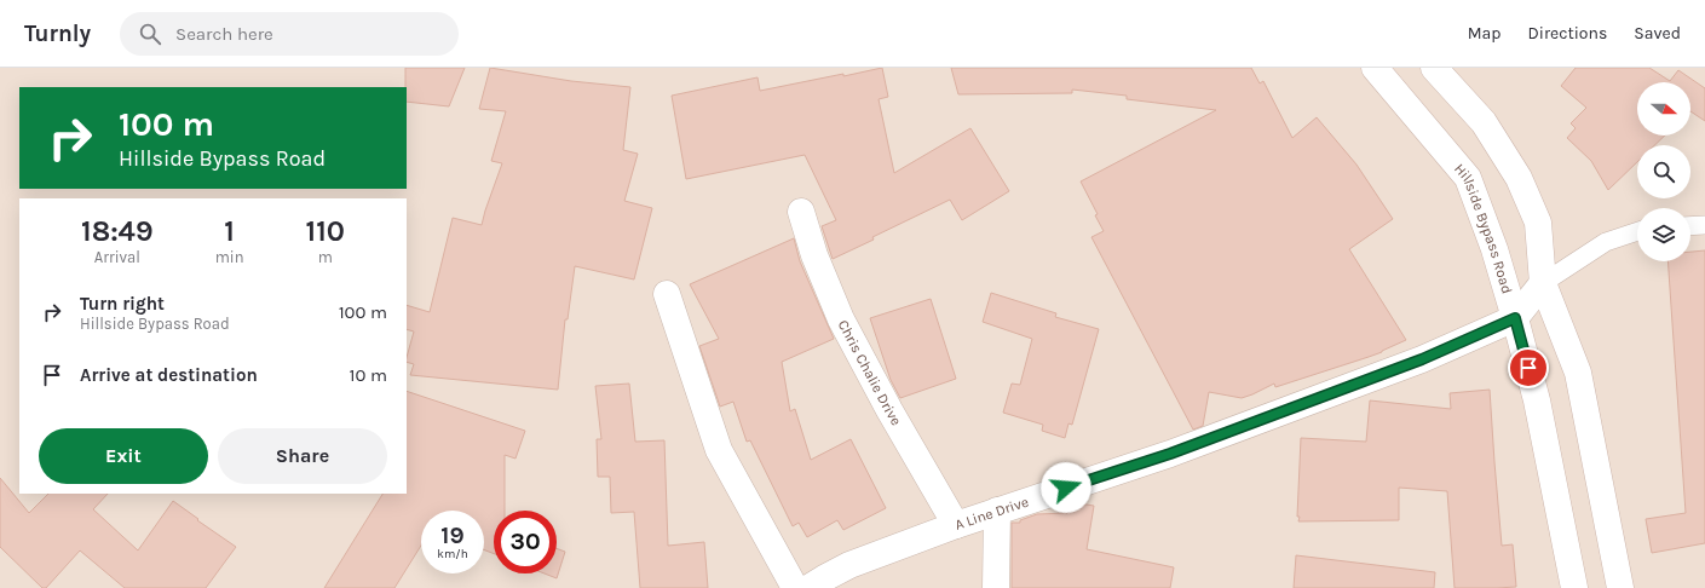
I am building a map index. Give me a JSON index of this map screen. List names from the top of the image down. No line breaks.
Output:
{"streets":{"street":["Hillside Bypass Road","Chris Chalie Drive","A Line Drive"]},"crossings":[["Hillside Bypass Road","A Line Drive"],["Chris Chalie Drive","A Line Drive"]],"north":"right","page":{"header":"Turnly","search":"Search here","nav":["Map","Directions","Saved"],"turn":["100 m","Hillside Bypass Road"],"eta":["18:49","Arrival","1","min","110","m"],"list":[{"name":"Turn right","note":"Hillside Bypass Road","value":"100 m"},{"name":"Arrive at destination","value":"10 m"}],"buttons":["Exit","Share"],"speed":"19 km/h","limit":"30"}}
